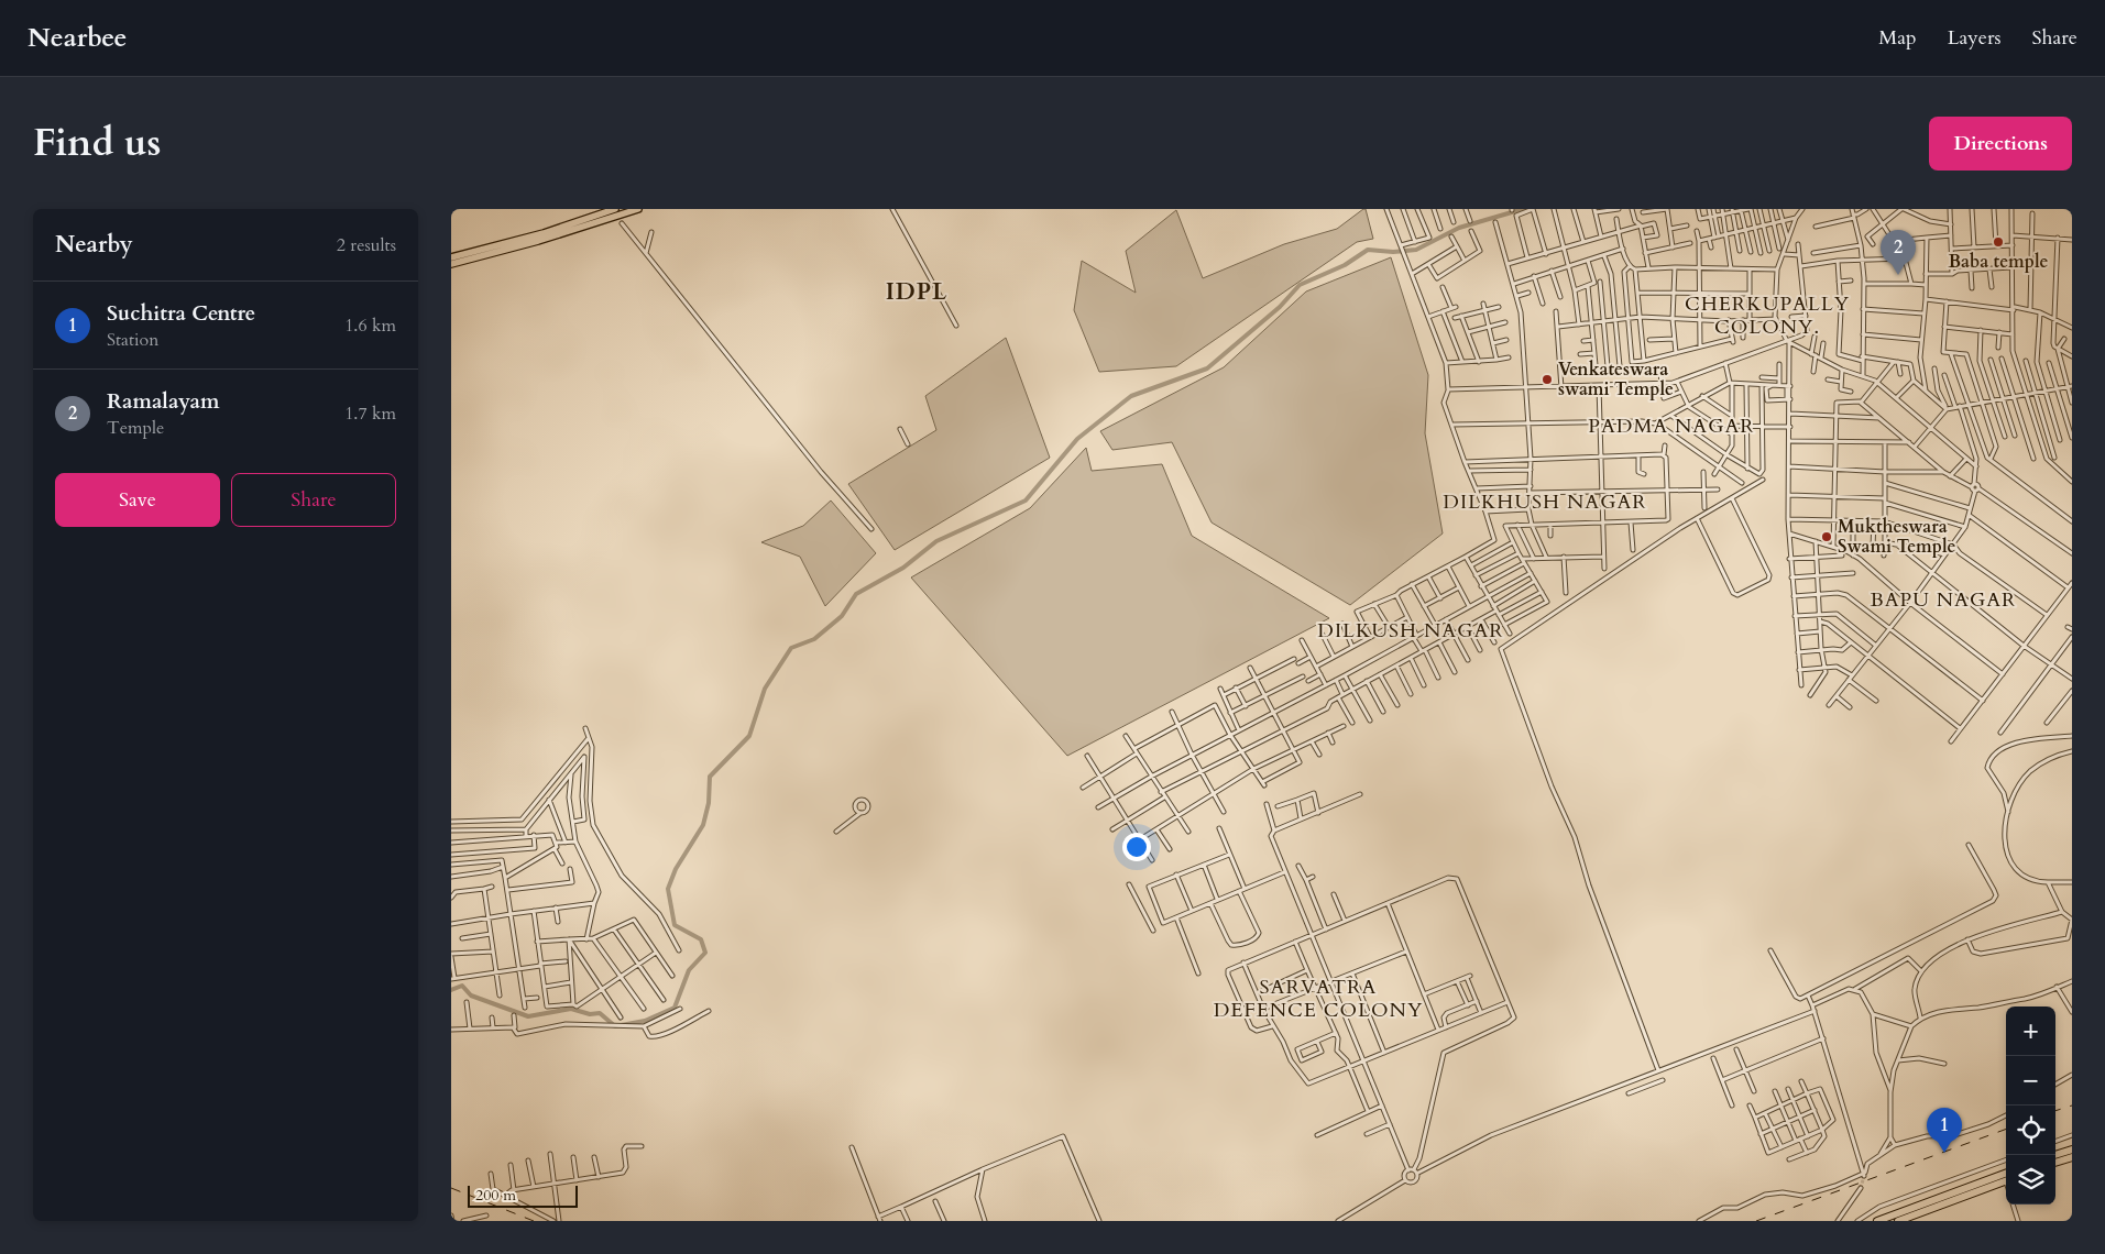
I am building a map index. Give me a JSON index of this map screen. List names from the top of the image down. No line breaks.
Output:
{"districts":["IDPL","CHERKUPALLY COLONY.","PADMA NAGAR","DILKHUSH NAGAR","BAPU NAGAR","DILKUSH NAGAR","SARVATRA DEFENCE COLONY"],"places":["Baba temple","Venkateswara swami Temple","Muktheswara Swami Temple"],"scale_bar":"200 m","page":{"header":"Nearbee","nav":["Map","Layers","Share"],"title":"Find us","buttons":["Directions",["Save","Share"]],"heading":["Nearby","2 results"],"pins":["2","1"],"list":[{"mark":"1","name":"Suchitra Centre","note":"Station","value":"1.6 km"},{"mark":"2","name":"Ramalayam","note":"Temple","value":"1.7 km"}],"map_buttons":["+","−"],"scale":"200 m"}}
